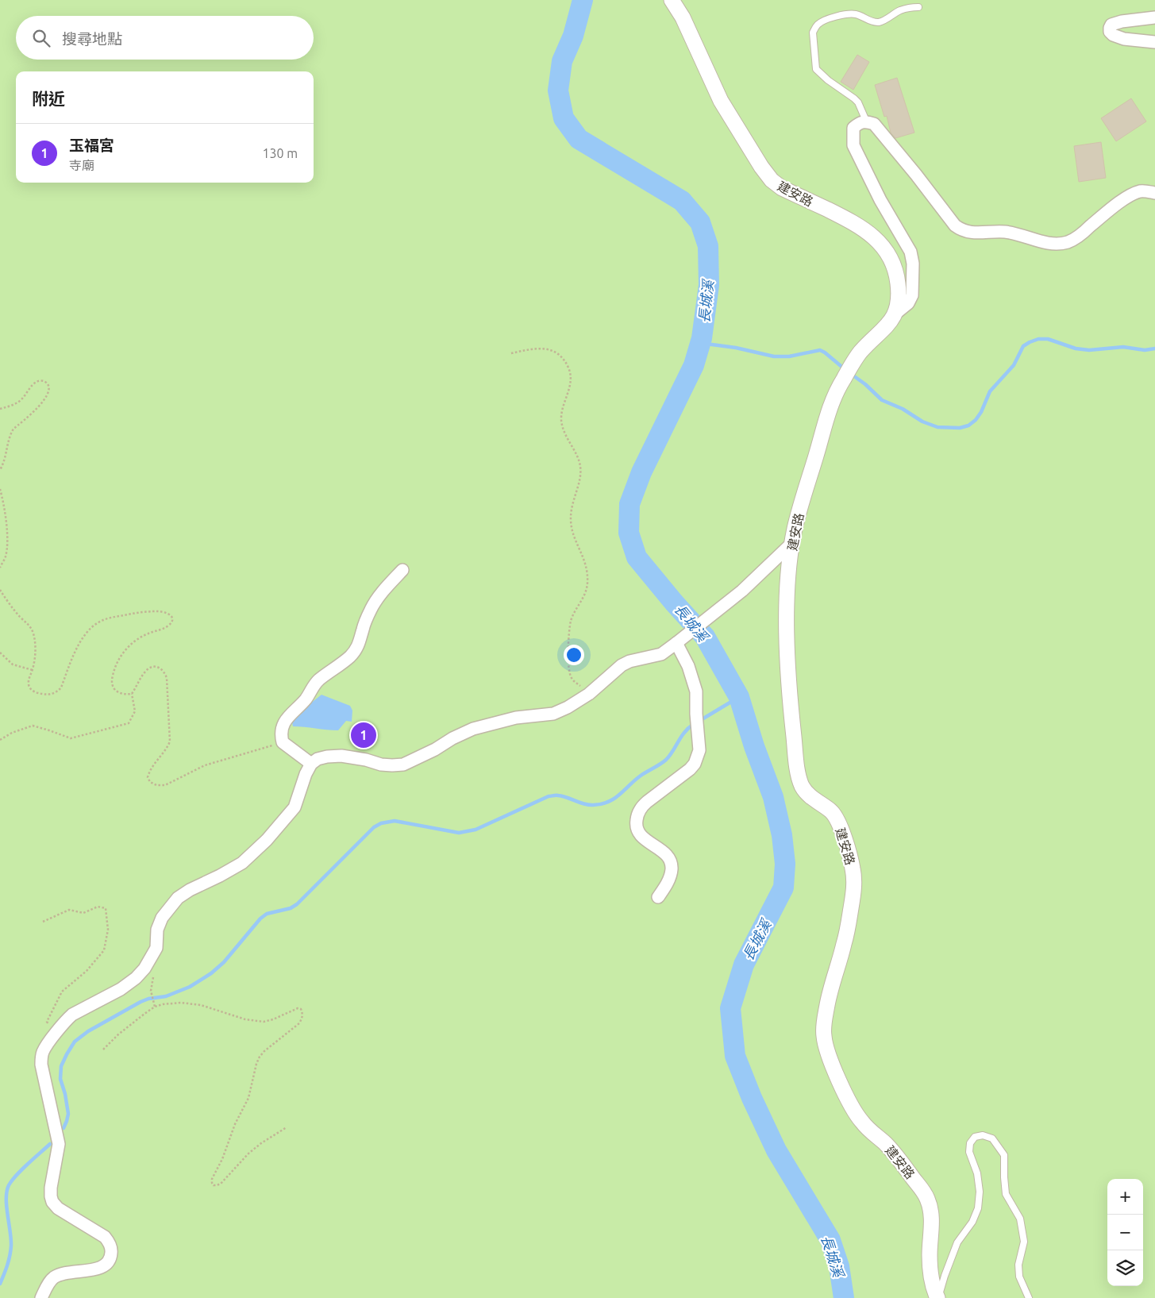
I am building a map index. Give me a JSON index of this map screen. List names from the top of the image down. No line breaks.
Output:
{"streets":{"street":["建安路"]},"water":["長城溪"],"page":{"search":"搜尋地點","heading":"附近","list":[{"mark":"1","name":"玉福宮","note":"寺廟","value":"130 m"}],"pins":"1","map_buttons":["+","−"]}}
